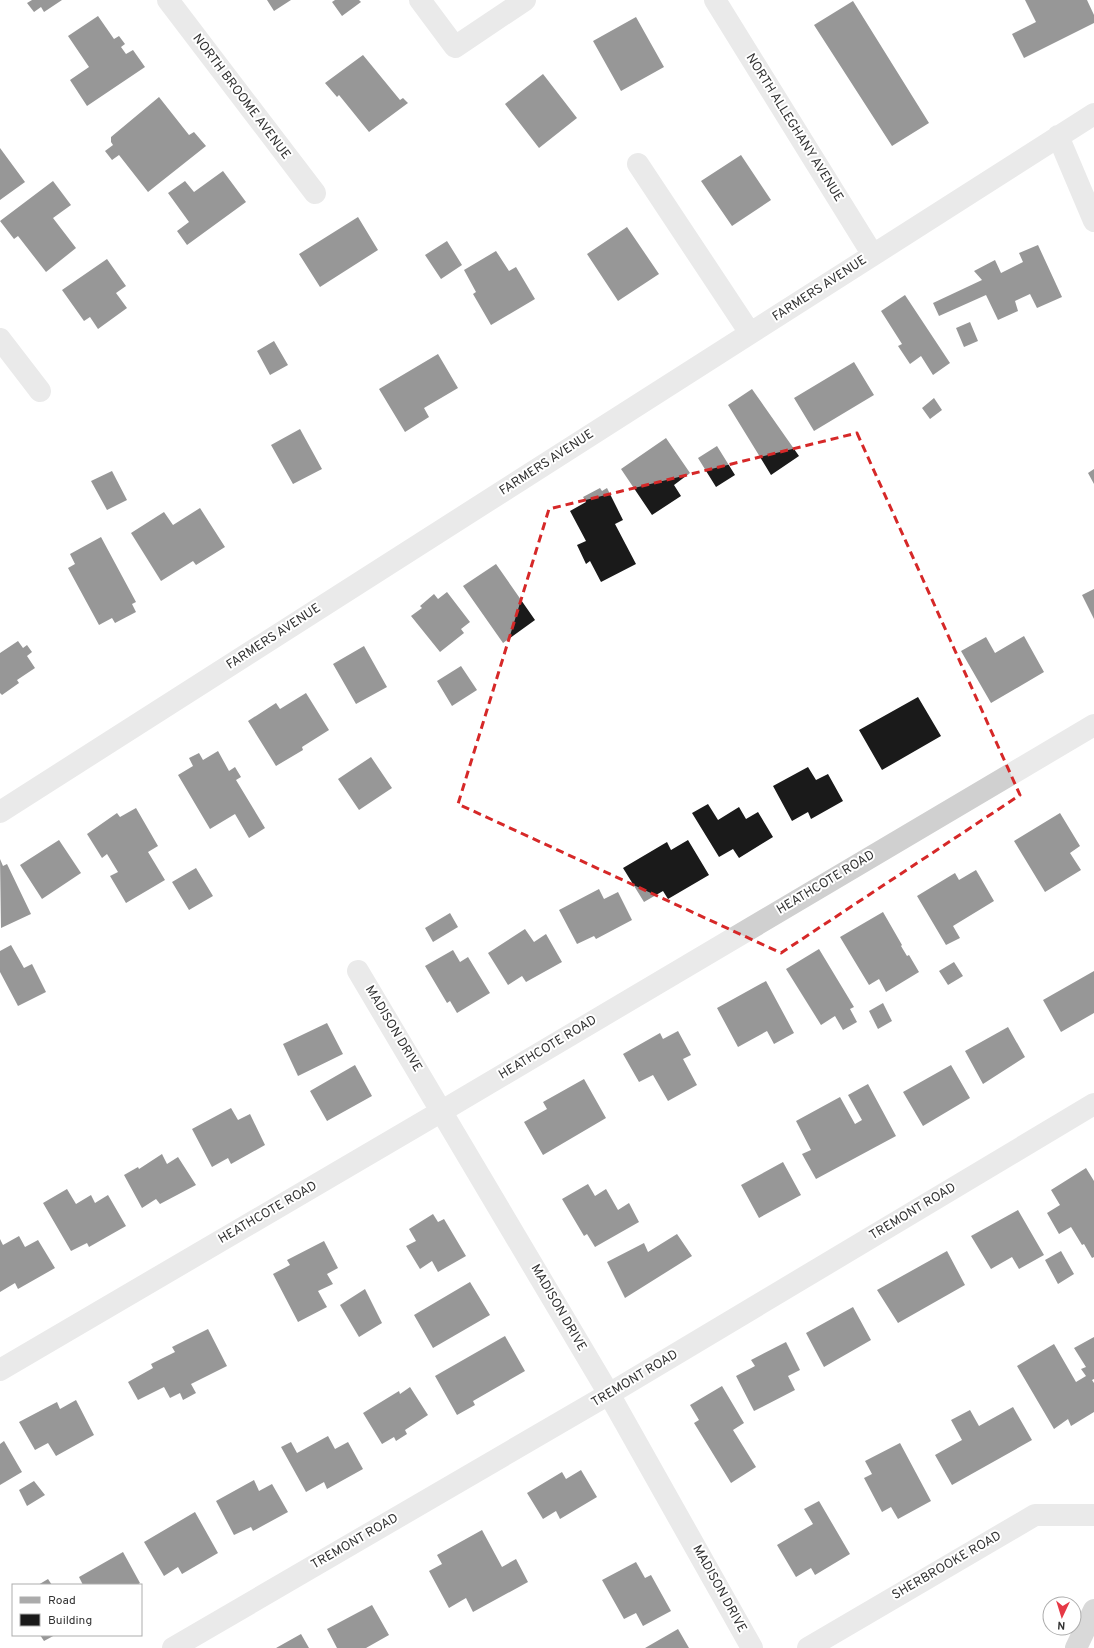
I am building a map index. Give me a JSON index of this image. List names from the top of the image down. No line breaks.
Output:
{"streets":{"street":["NORTH BROOME AVENUE","NORTH ALLEGHANY AVENUE","FARMERS AVENUE","HEATHCOTE ROAD","MADISON DRIVE","TREMONT ROAD","SHERBROOKE ROAD"]},"crossings":[["NORTH ALLEGHANY AVENUE","FARMERS AVENUE"],["HEATHCOTE ROAD","MADISON DRIVE"],["MADISON DRIVE","TREMONT ROAD"]],"legend":["Road","Building"],"north":"bottom"}
